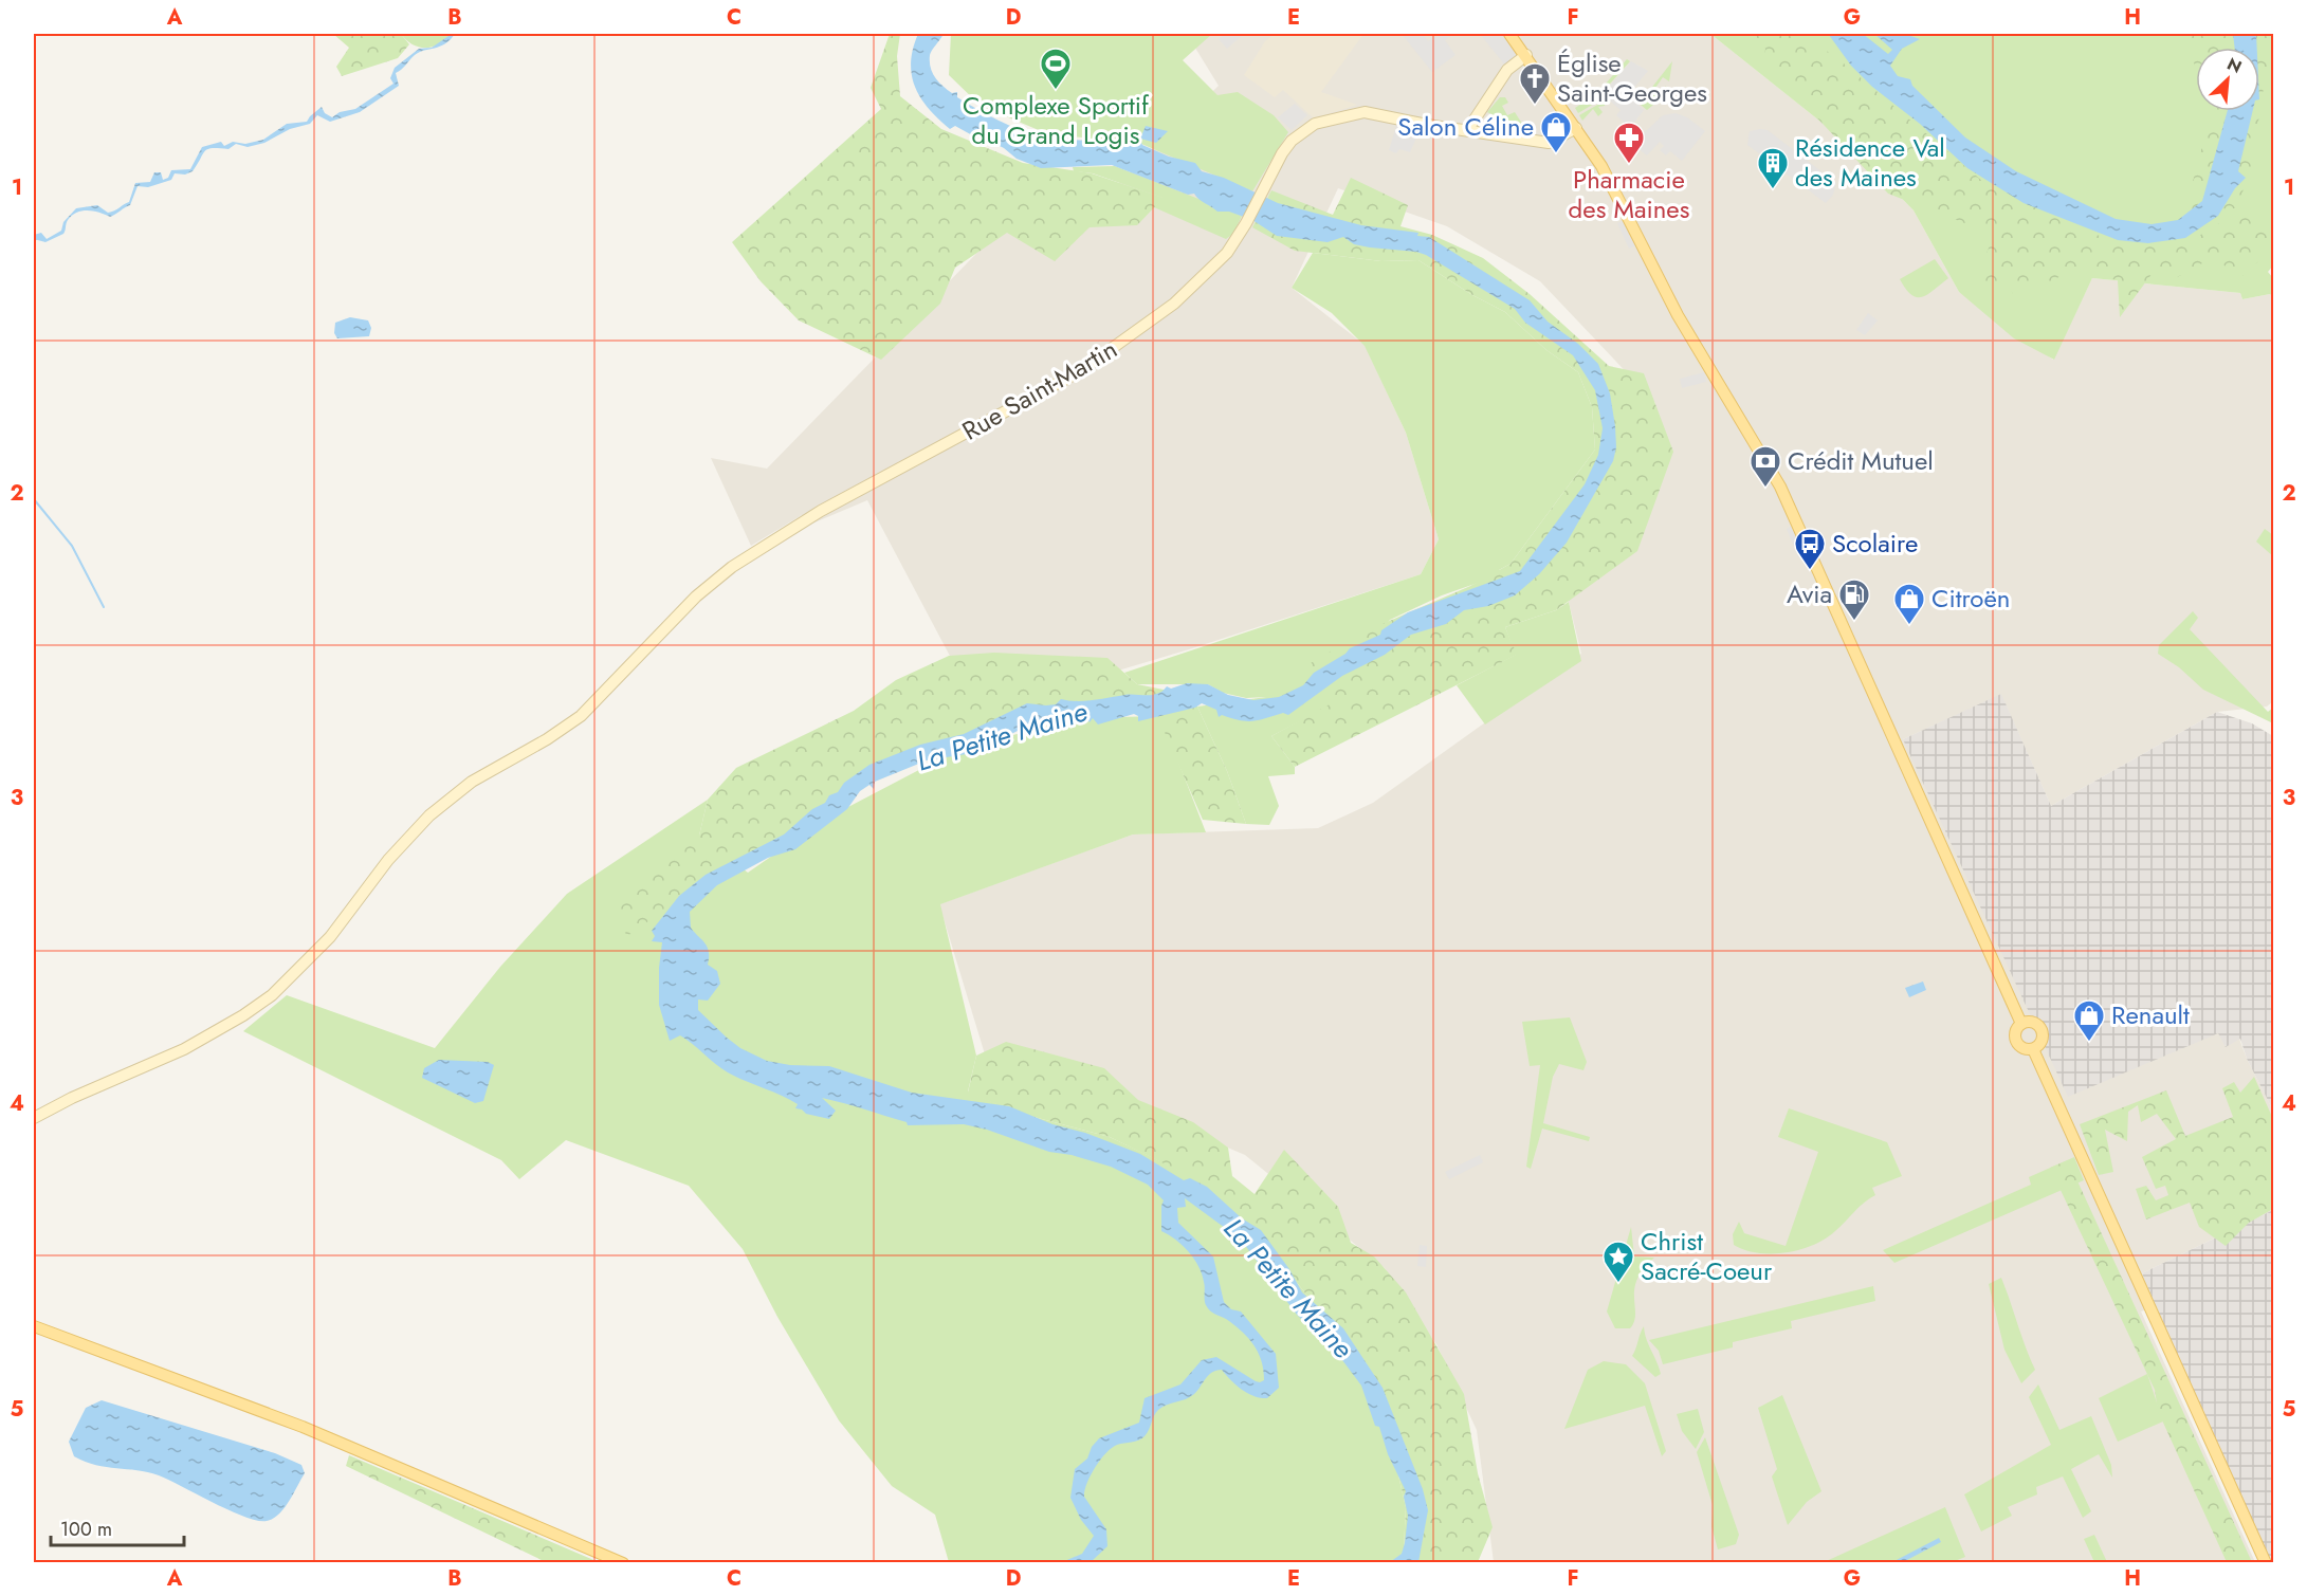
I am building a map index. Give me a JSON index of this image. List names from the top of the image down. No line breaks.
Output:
{"streets":{"main road":["Rue Saint-Martin"]},"water":["La Petite Maine"],"places":{"sports":["Complexe Sportif du Grand Logis"],"church":["Église Saint-Georges"],"shop":["Salon Céline","Citroën","Renault"],"pharmacy":["Pharmacie des Maines"],"building":["Résidence Val des Maines"],"bank":["Crédit Mutuel"],"bus stop":["Scolaire"],"fuel station":["Avia"],"place":["Christ Sacré-Coeur"]},"scale_bar":"100 m","north":"top right","grid":{"columns":["A","B","C","D","E","F","G","H"],"rows":["1","2","3","4","5"]}}
